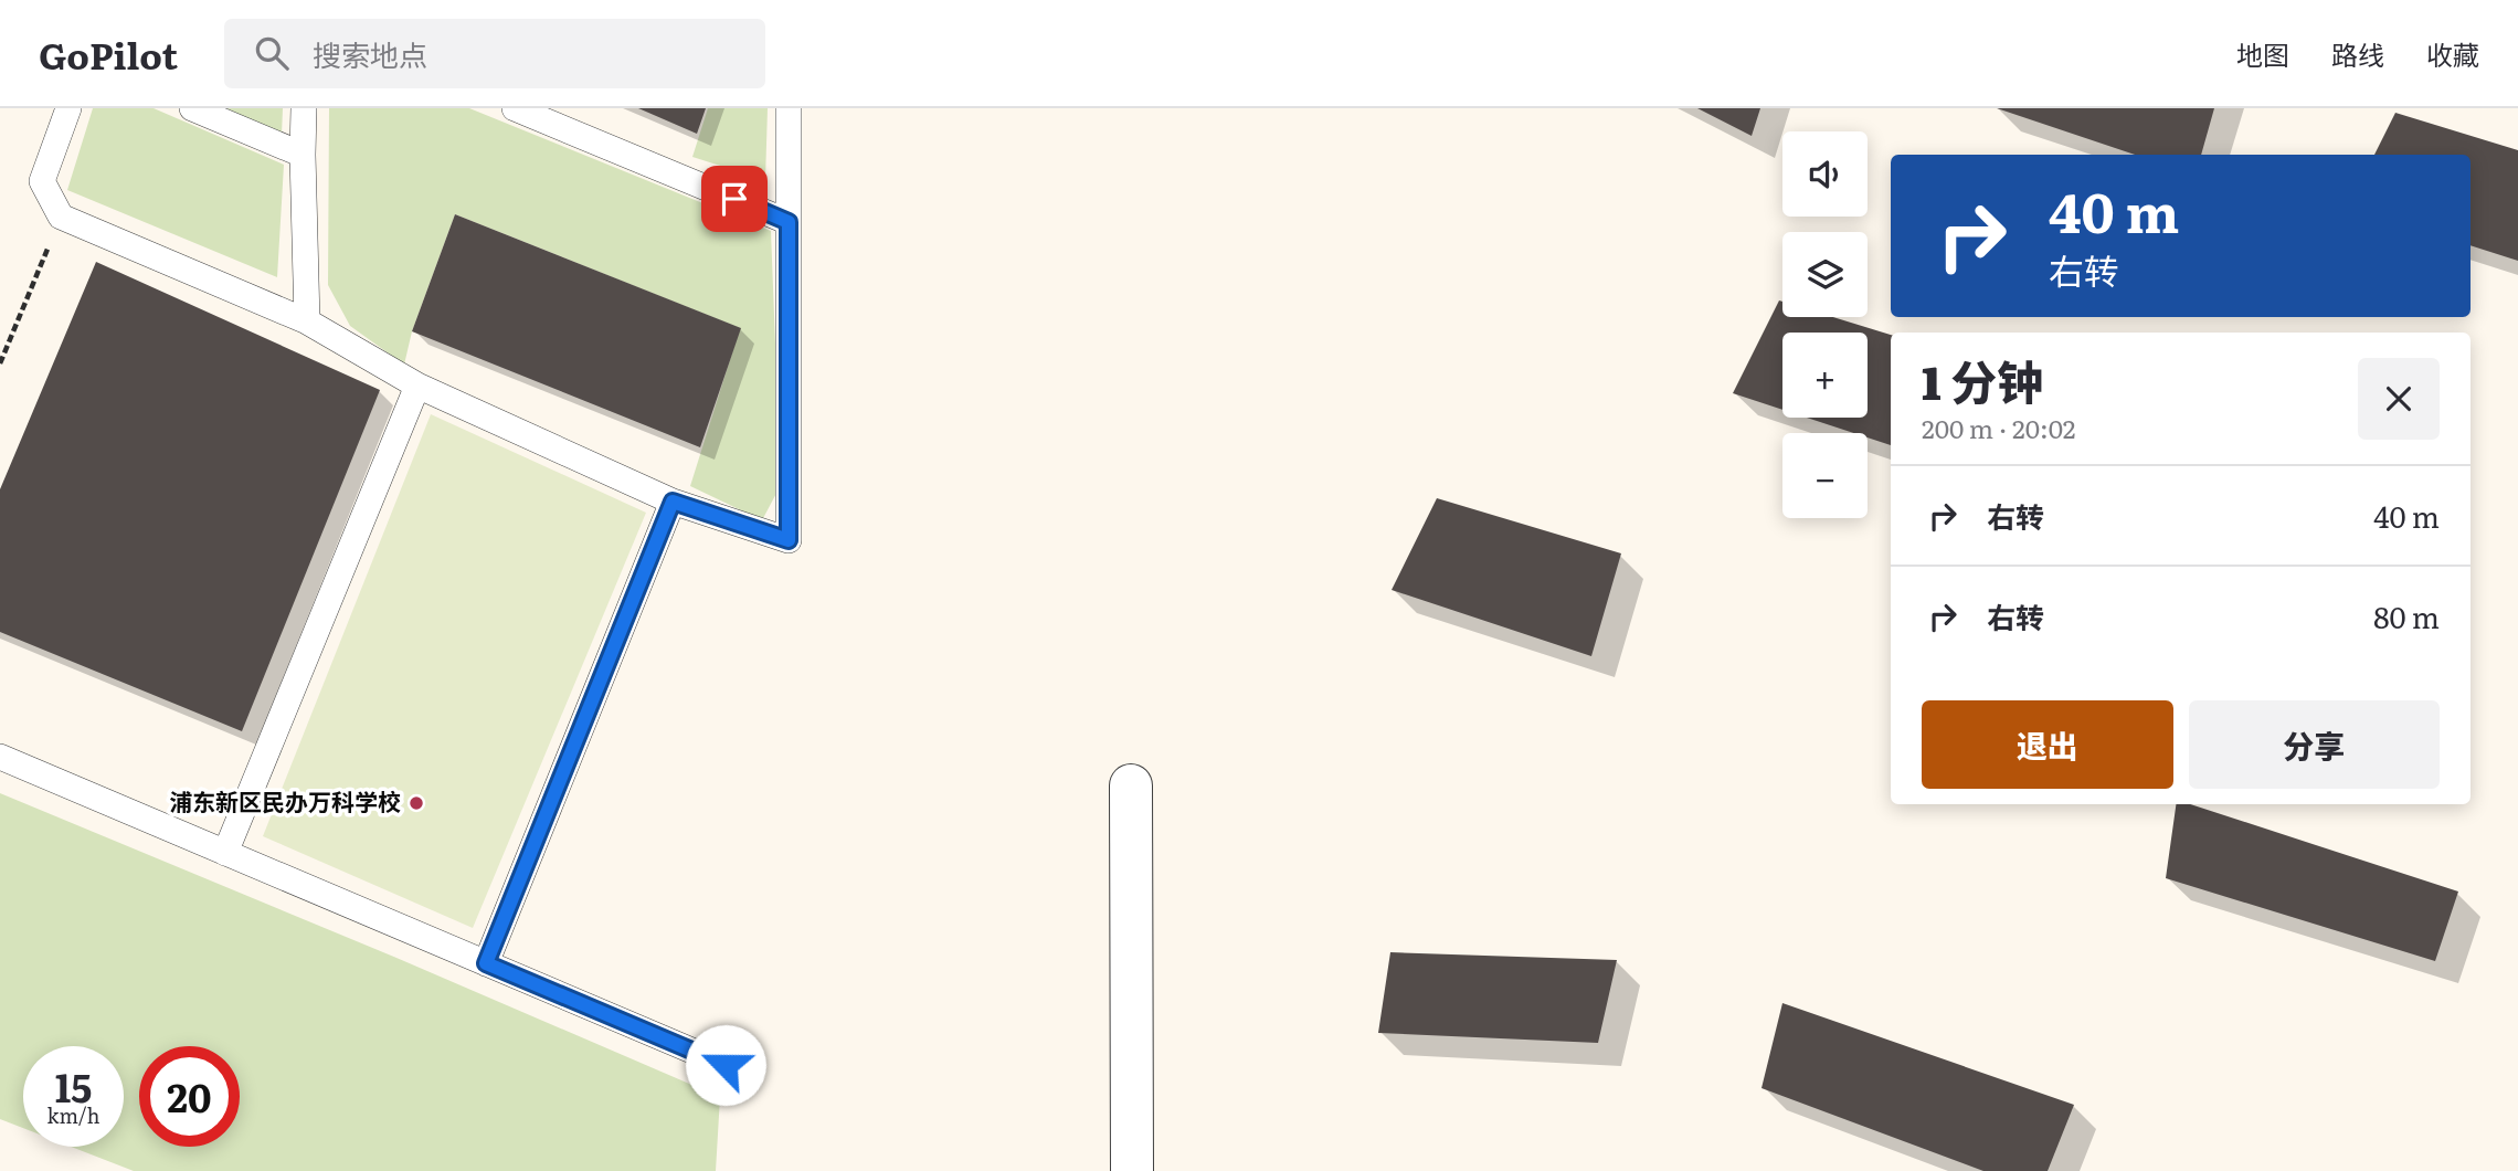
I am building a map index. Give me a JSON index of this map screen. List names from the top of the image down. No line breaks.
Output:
{"places":["浦东新区民办万科学校"],"page":{"header":"GoPilot","search":"搜索地点","nav":["地图","路线","收藏"],"map_buttons":["+","−"],"turn":["40 m","右转"],"heading":["1 分钟","200 m · 20:02"],"list":[{"name":"右转","value":"40 m"},{"name":"右转","value":"80 m"}],"buttons":["退出","分享"],"speed":"15 km/h","limit":"20"}}
